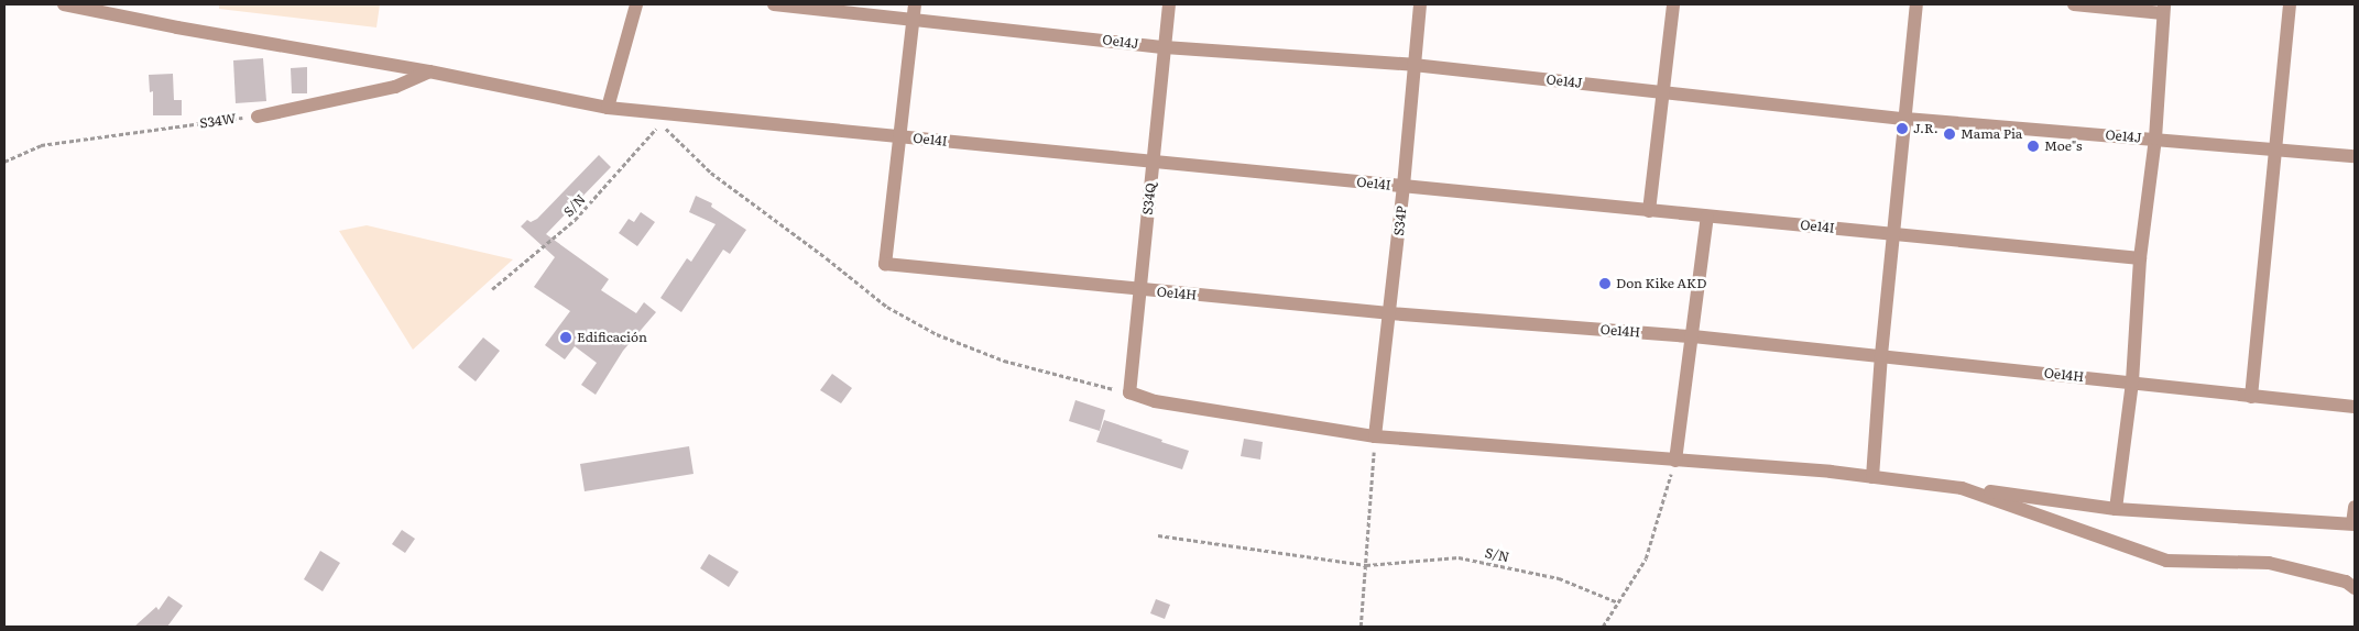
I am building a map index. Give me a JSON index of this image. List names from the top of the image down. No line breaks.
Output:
{"streets":{"street":["Oe14J","Oe14I","S34Q","S34P","Oe14H"],"path":["S34W","S/N"]},"crossings":[["Oe14J","S34Q"],["Oe14J","S34P"],["Oe14I","S34Q"],["Oe14I","S34P"],["Oe14I","Oe14H"],["S34Q","S/N"],["S34Q","Oe14H"],["S34P","Oe14H"]],"places":["J.R.","Mama Pia","Moe\"s","Don Kike AKD","Edificación"]}
